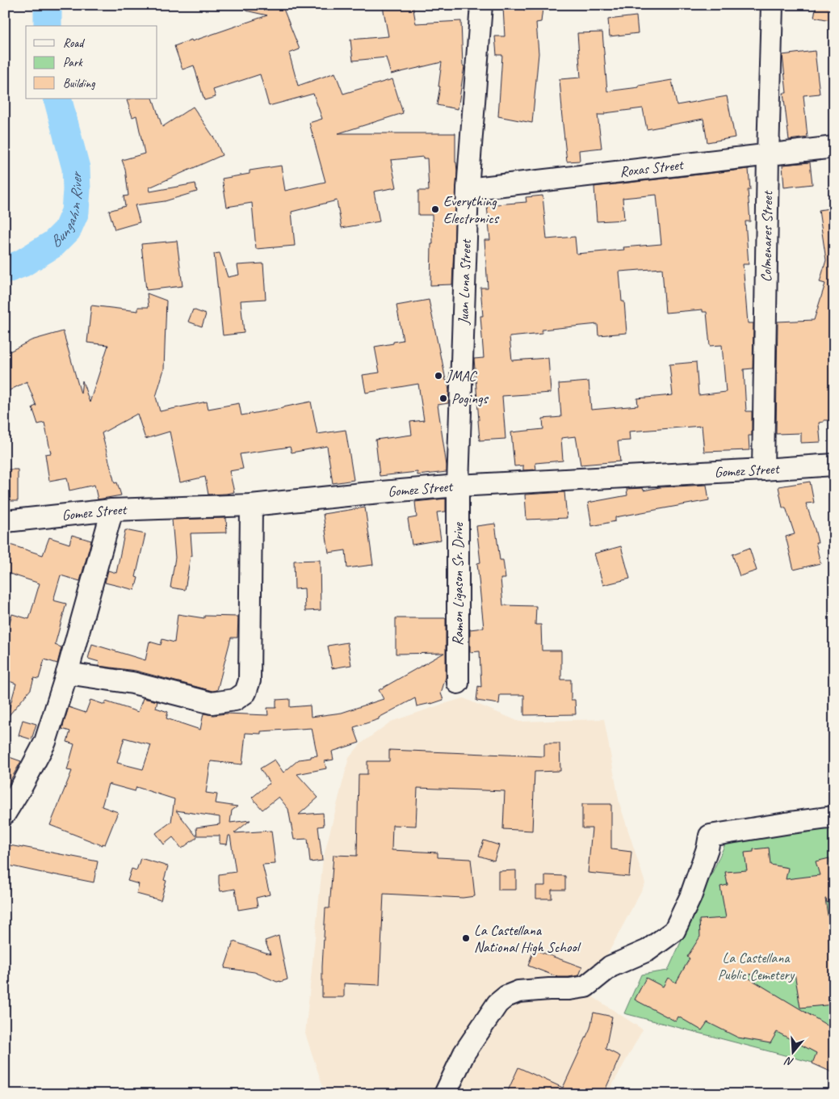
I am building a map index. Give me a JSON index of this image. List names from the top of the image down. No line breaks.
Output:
{"streets":{"street":["Roxas Street","Colmenares Street","Juan Luna Street","Gomez Street","Ramon Ligason Sr. Drive"]},"crossings":[["Roxas Street","Colmenares Street"],["Roxas Street","Juan Luna Street"],["Colmenares Street","Gomez Street"],["Juan Luna Street","Gomez Street"],["Juan Luna Street","Ramon Ligason Sr. Drive"],["Gomez Street","Ramon Ligason Sr. Drive"]],"water":["Bungahin River"],"parks":["La Castellana Public Cemetery"],"places":["Everything Electronics","JMAC","Pogings","La Castellana National High School"],"legend":["Road","Park","Building"],"north":"bottom"}
